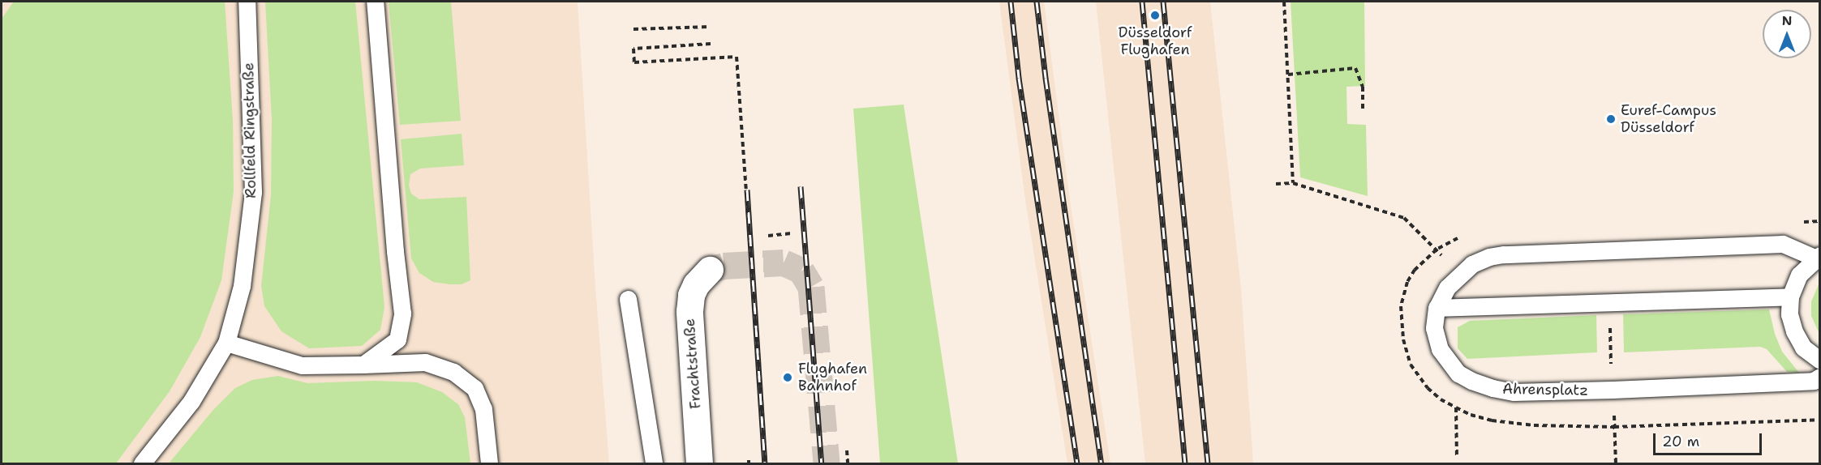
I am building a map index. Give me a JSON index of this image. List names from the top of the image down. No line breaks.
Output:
{"streets":{"street":["Frachtstraße"],"lane":["Rollfeld Ringstraße","Ahrensplatz"]},"places":["Düsseldorf Flughafen","Euref-Campus Düsseldorf","Flughafen Bahnhof"],"scale_bar":"20 m","north":"top"}
